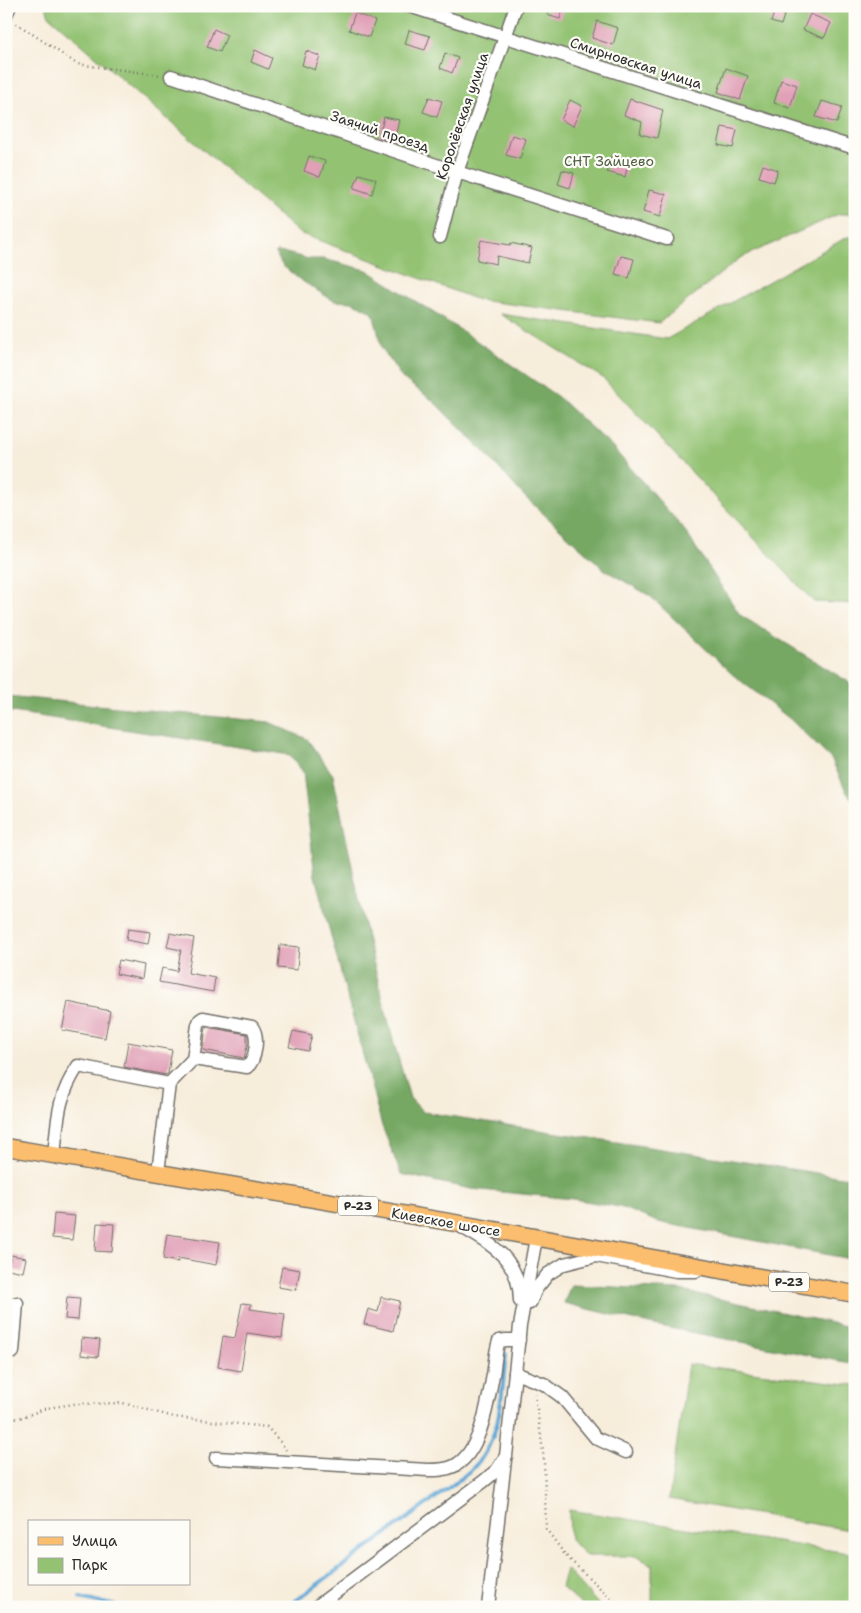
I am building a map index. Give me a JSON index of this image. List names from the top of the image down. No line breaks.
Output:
{"streets":{"main road":["Р-23","Киевское шоссе"],"street":["Смирновская улица","Королёвская улица","Заячий проезд"]},"crossings":[["Смирновская улица","Королёвская улица"],["Королёвская улица","Заячий проезд"]],"parks":["СНТ Зайцево"],"legend":["Улица","Парк"]}
